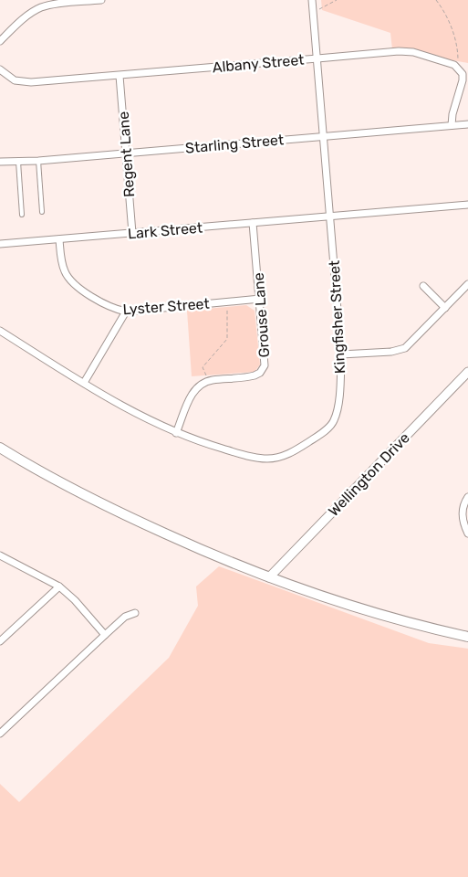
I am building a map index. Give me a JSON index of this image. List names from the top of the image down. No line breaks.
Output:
{"streets":{"street":["Albany Street","Starling Street","Regent Lane","Lark Street","Lyster Street","Grouse Lane","Kingfisher Street","Wellington Drive"]},"crossings":[["Albany Street","Regent Lane"],["Albany Street","Kingfisher Street"],["Starling Street","Regent Lane"],["Starling Street","Kingfisher Street"],["Regent Lane","Lark Street"],["Lark Street","Lyster Street"],["Lark Street","Grouse Lane"],["Lark Street","Kingfisher Street"],["Lyster Street","Grouse Lane"],["Grouse Lane","Kingfisher Street"]]}
